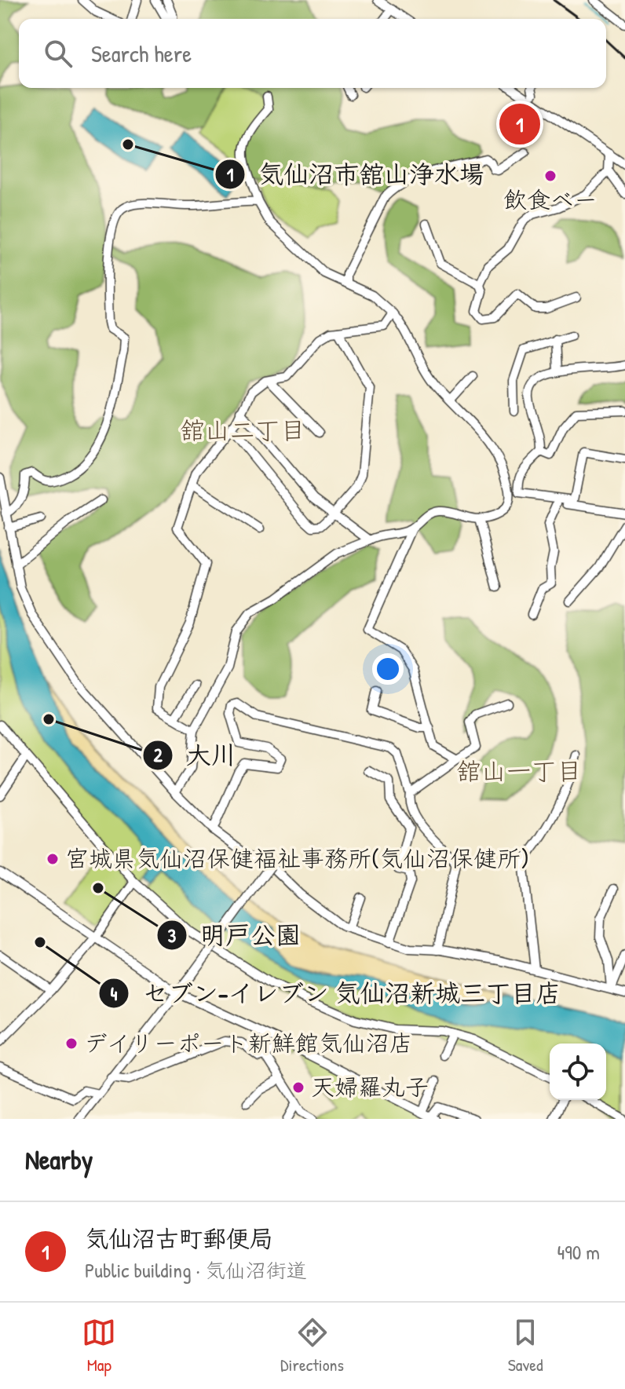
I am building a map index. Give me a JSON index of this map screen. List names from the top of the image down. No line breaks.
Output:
{"districts":["舘山二丁目","舘山一丁目"],"places":["気仙沼市舘山浄水場","飲食ベー","大川","宮城県気仙沼保健福祉事務所(気仙沼保健所)","明戸公園","セブン-イレブン 気仙沼新城三丁目店","デイリーポート新鮮館気仙沼店","天婦羅丸子"],"page":{"search":"Search here","pins":"1","heading":"Nearby","list":[{"mark":"1","name":"気仙沼古町郵便局","note":"Public building · 気仙沼街道","value":"490 m"}],"nav":["Map","Directions","Saved"]}}
